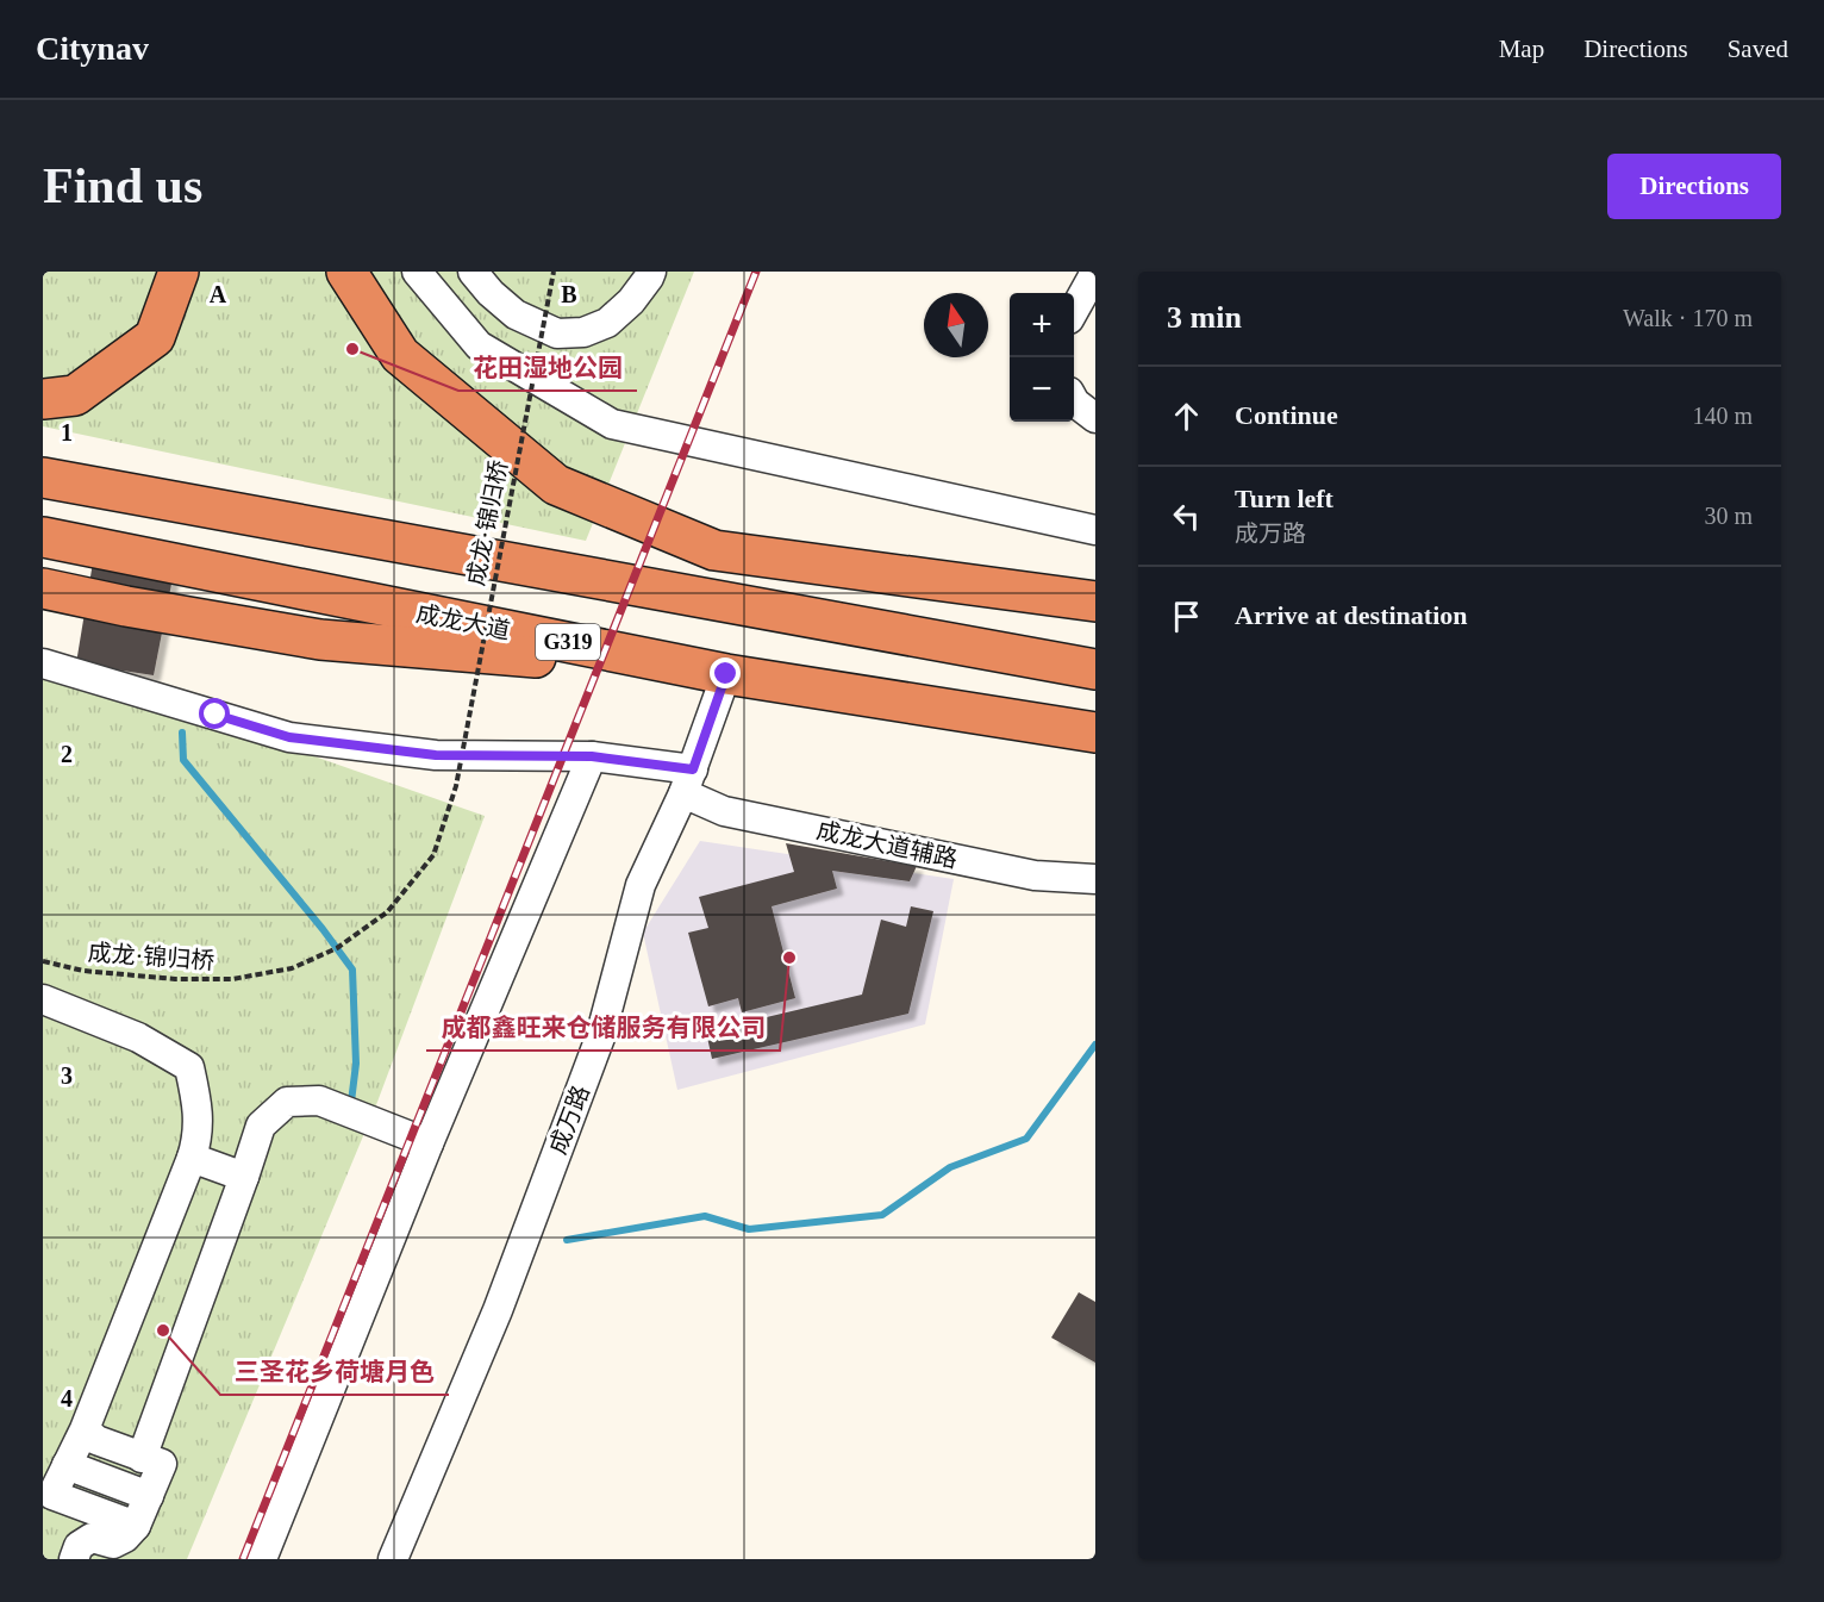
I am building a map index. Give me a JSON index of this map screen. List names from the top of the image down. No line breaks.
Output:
{"streets":{"highway":["成龙大道","G319"],"street":["成龙大道辅路","成万路"],"path":["成龙·锦归桥"]},"crossings":[["成龙大道","成万路"],["成龙大道辅路","成万路"]],"places":["花田湿地公园","成都鑫旺来仓储服务有限公司","三圣花乡荷塘月色"],"north":"top","page":{"header":"Citynav","nav":["Map","Directions","Saved"],"buttons":"Directions","title":"Find us","heading":["3 min","Walk · 170 m"],"map_buttons":["+","−"],"list":[["Continue","140 m"],["Turn left","成万路","30 m"],"Arrive at destination"]},"grid":{"columns":["A","B"],"rows":["1","2","3","4"]}}
